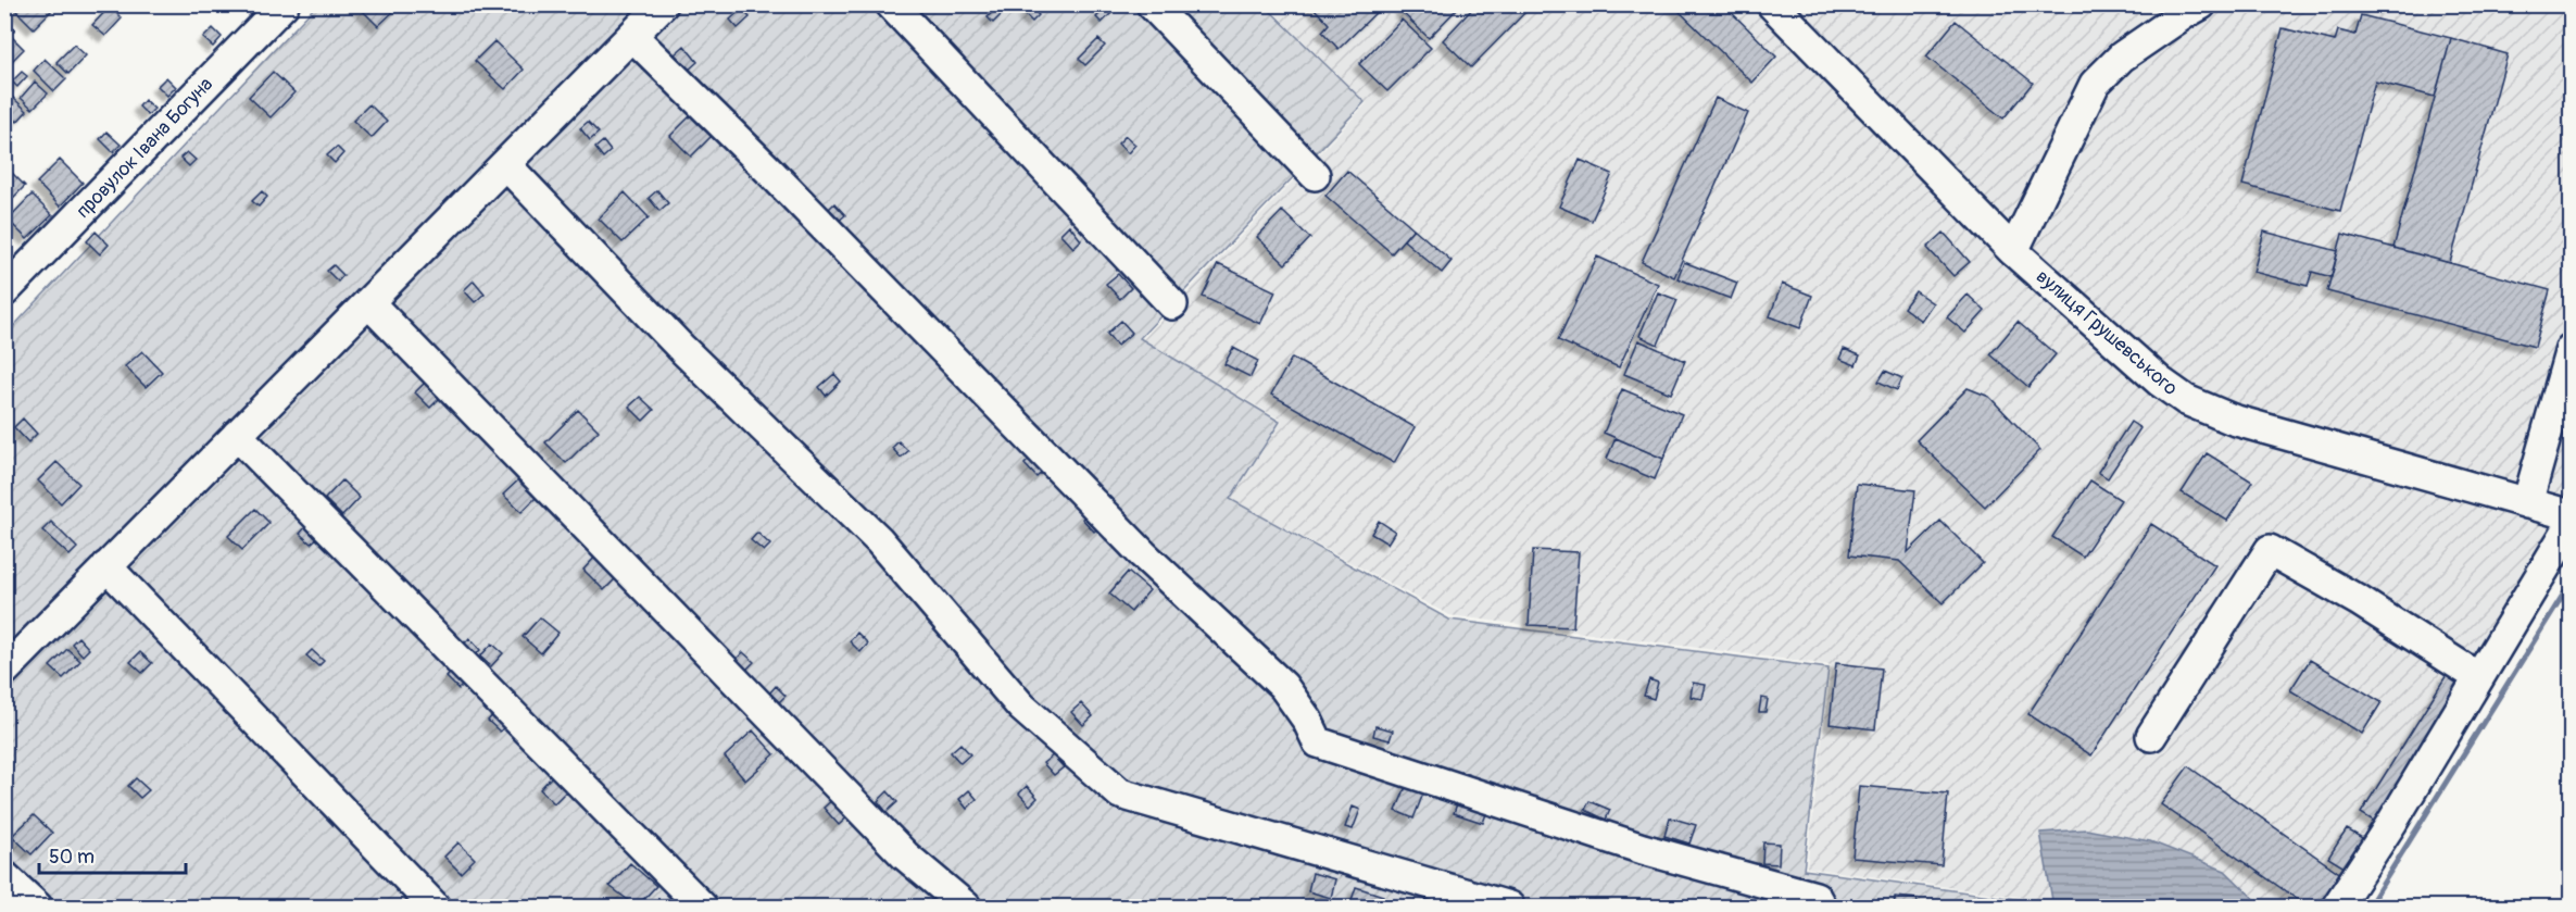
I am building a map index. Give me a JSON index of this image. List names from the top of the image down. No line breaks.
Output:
{"streets":{"street":["провулок Івана Богуна","вулиця Грушевського"]},"scale_bar":"50 m"}
